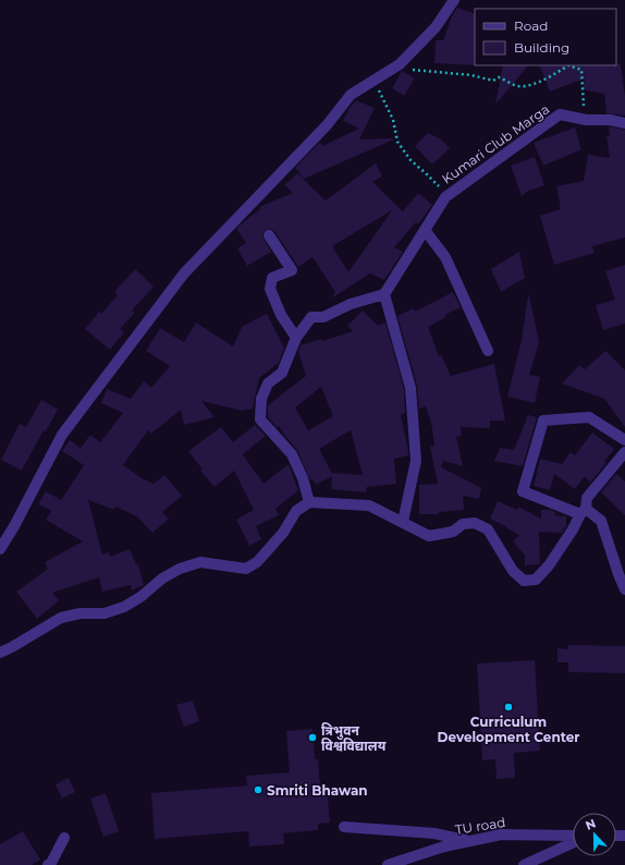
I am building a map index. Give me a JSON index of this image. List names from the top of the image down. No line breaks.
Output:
{"streets":{"street":["Kumari Club Marga","TU road"]},"places":["Curriculum Development Center","त्रिभुवन विश्वविद्यालय","Smriti Bhawan"],"legend":["Road","Building"],"north":"top"}
